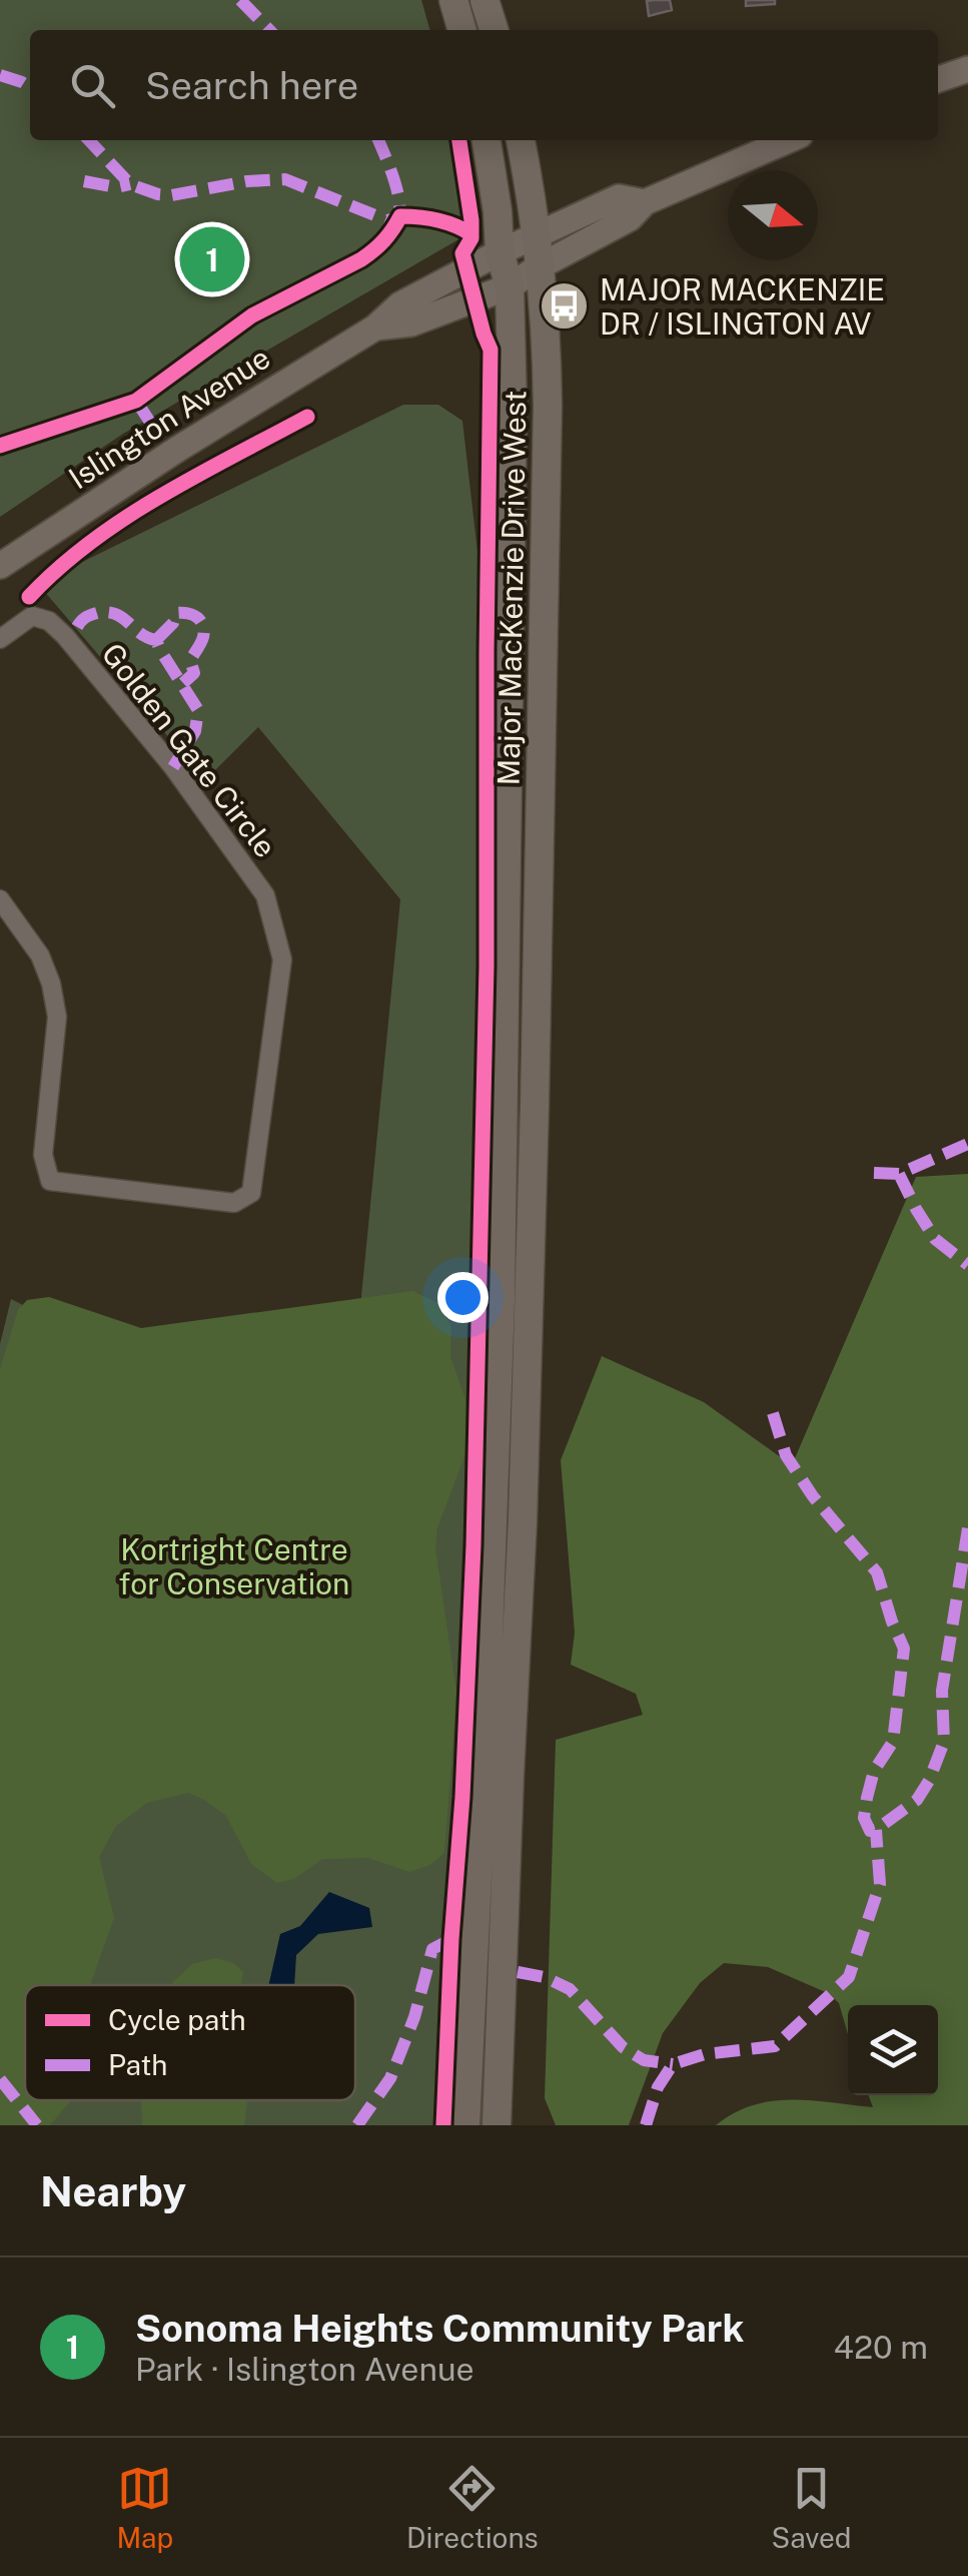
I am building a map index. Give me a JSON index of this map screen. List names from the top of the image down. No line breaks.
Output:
{"streets":{"main road":["Islington Avenue","Major MacKenzie Drive West"],"street":["Golden Gate Circle"]},"crossings":[["Islington Avenue","Major MacKenzie Drive West"]],"parks":["Kortright Centre for Conservation"],"places":{"bus stop":["MAJOR MACKENZIE DR / ISLINGTON AV"]},"legend":["Cycle path","Path"],"north":"right","page":{"search":"Search here","pins":"1","heading":"Nearby","list":[{"mark":"1","name":"Sonoma Heights Community Park","note":"Park · Islington Avenue","value":"420 m"}],"nav":["Map","Directions","Saved"]}}
